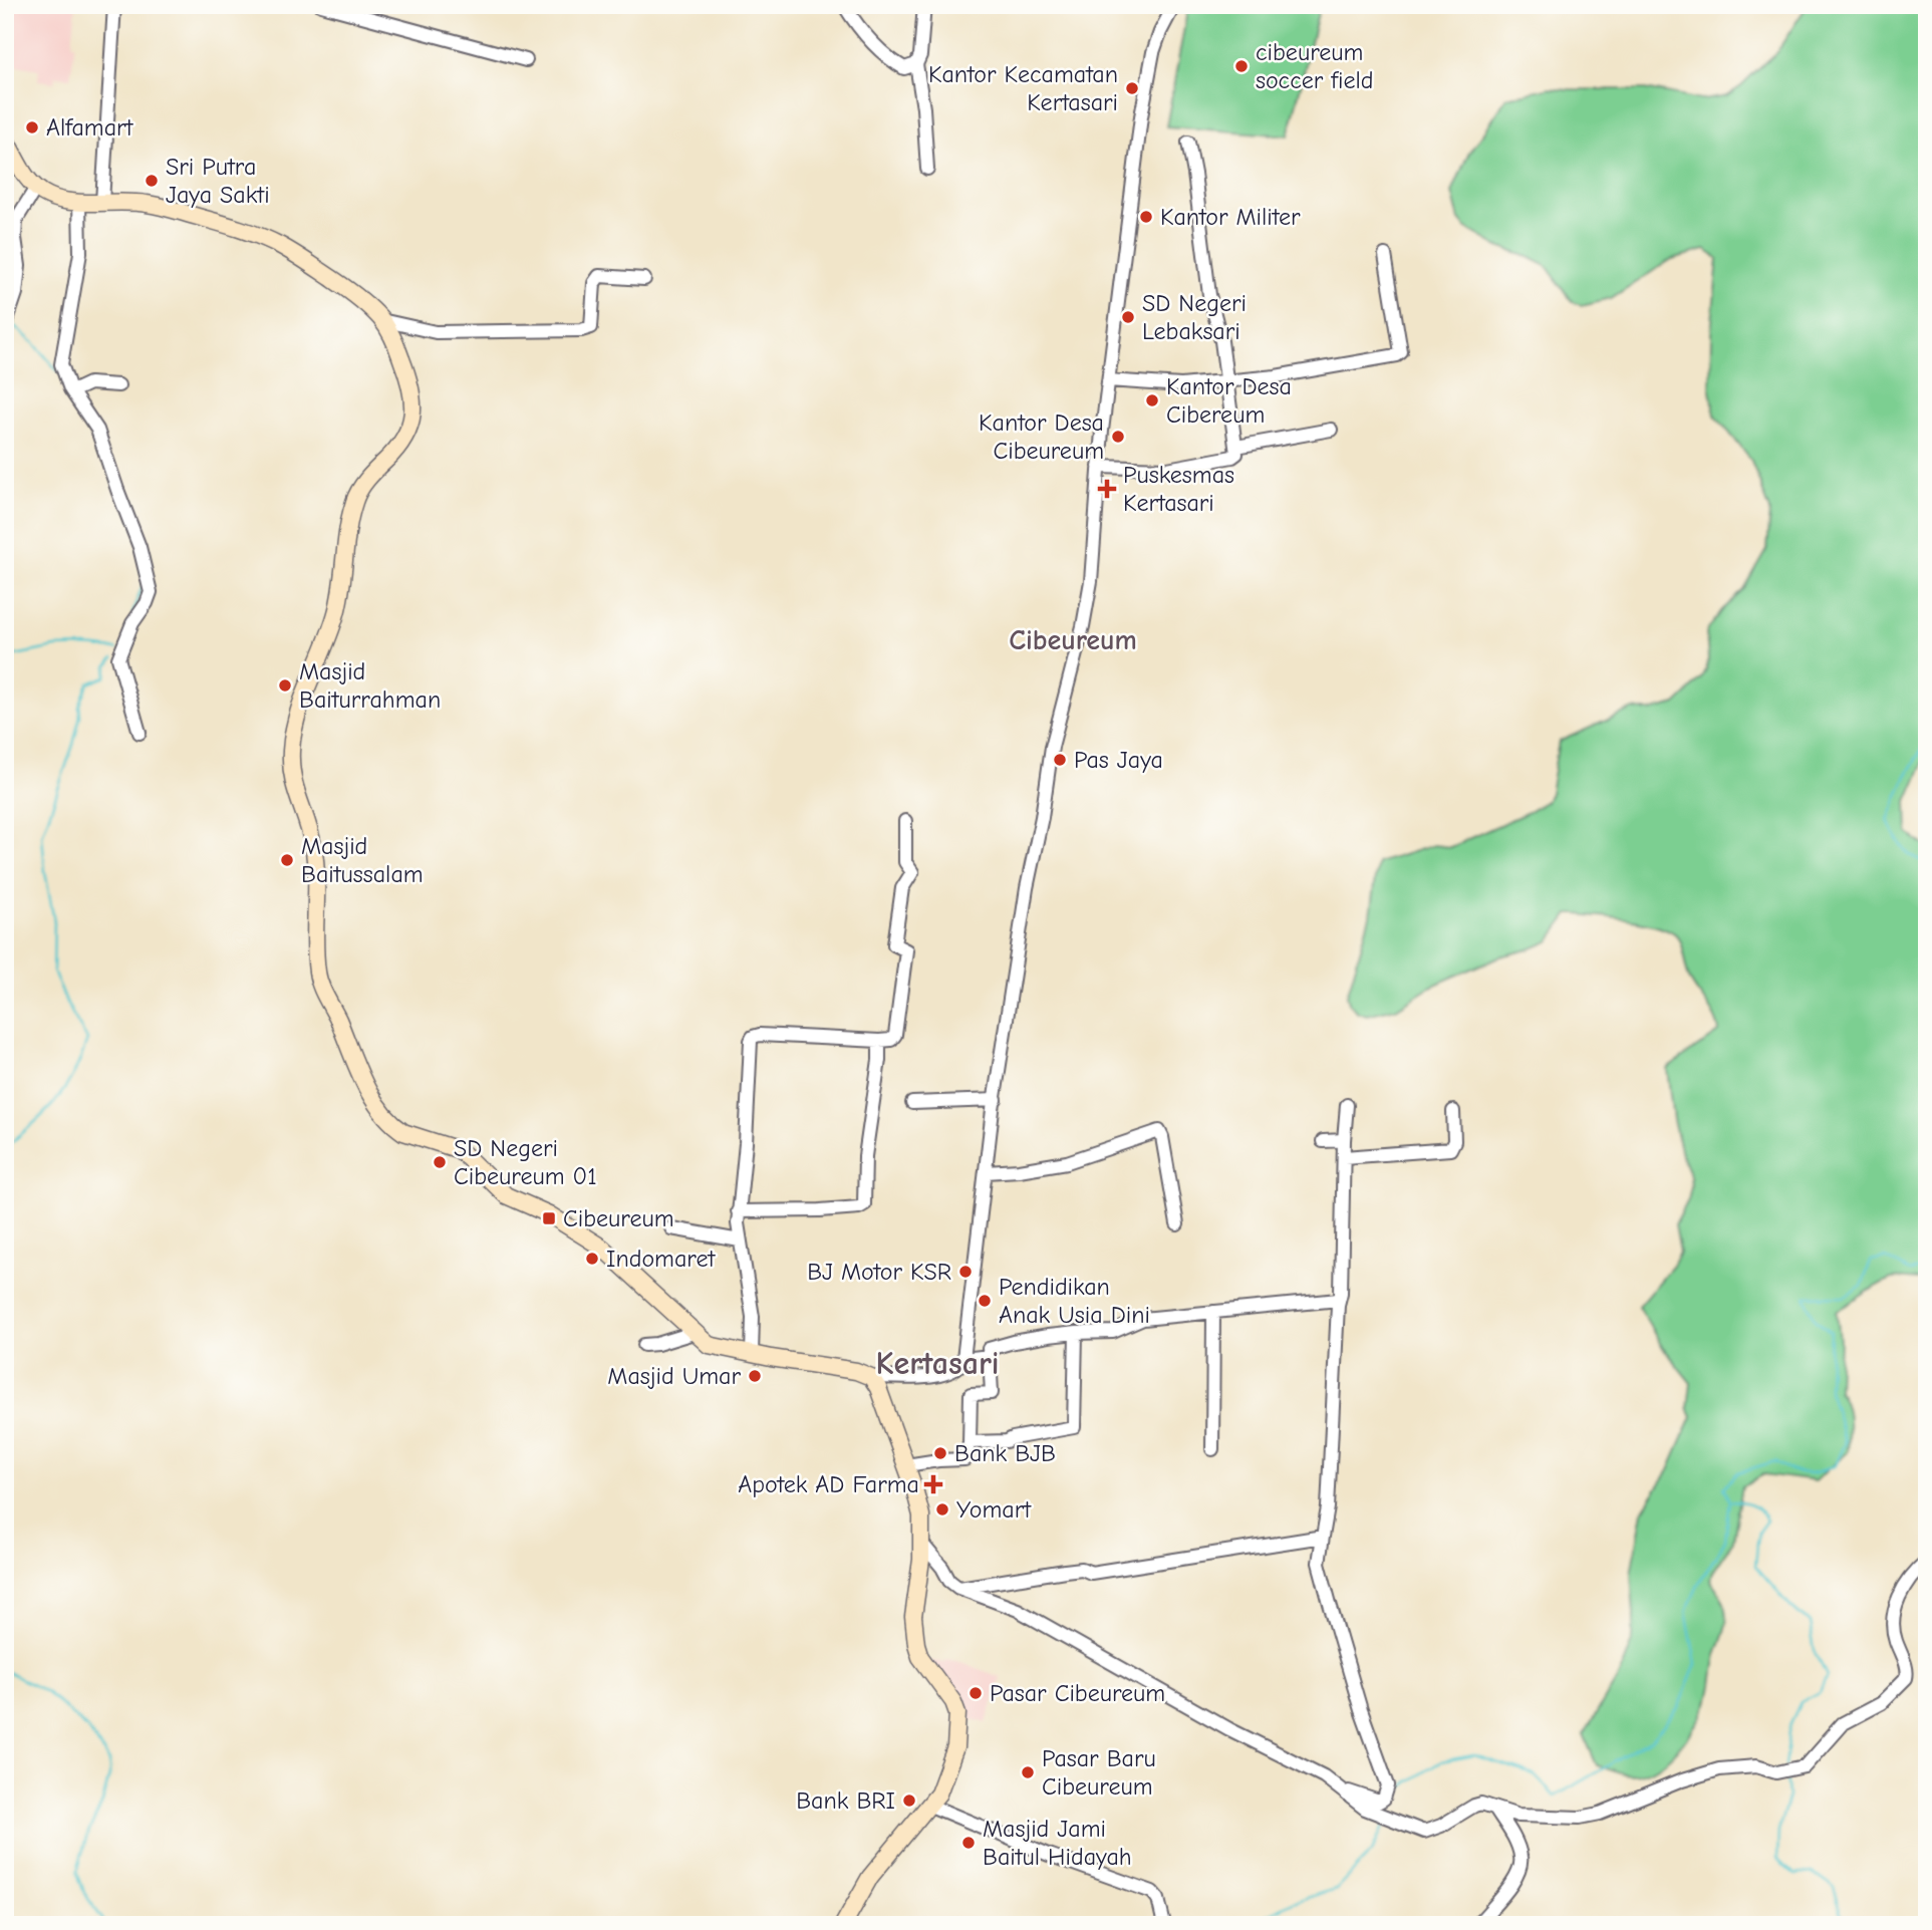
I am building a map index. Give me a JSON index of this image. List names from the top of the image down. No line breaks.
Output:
{"districts":["Cibeureum","Kertasari"],"places":{"other":["cibeureum soccer field","Kantor Kecamatan Kertasari","Alfamart","Sri Putra Jaya Sakti","Kantor Militer","SD Negeri Lebaksari","Kantor Desa Cibereum","Kantor Desa Cibeureum","Masjid Baiturrahman","Pas Jaya","Masjid Baitussalam","SD Negeri Cibeureum 01","Indomaret","BJ Motor KSR","Pendidikan Anak Usia Dini","Masjid Umar","Bank BJB","Yomart","Pasar Cibeureum","Pasar Baru Cibeureum","Bank BRI","Masjid Jami Baitul Hidayah"],"health":["Puskesmas Kertasari","Apotek AD Farma"],"transit":["Cibeureum"]}}
